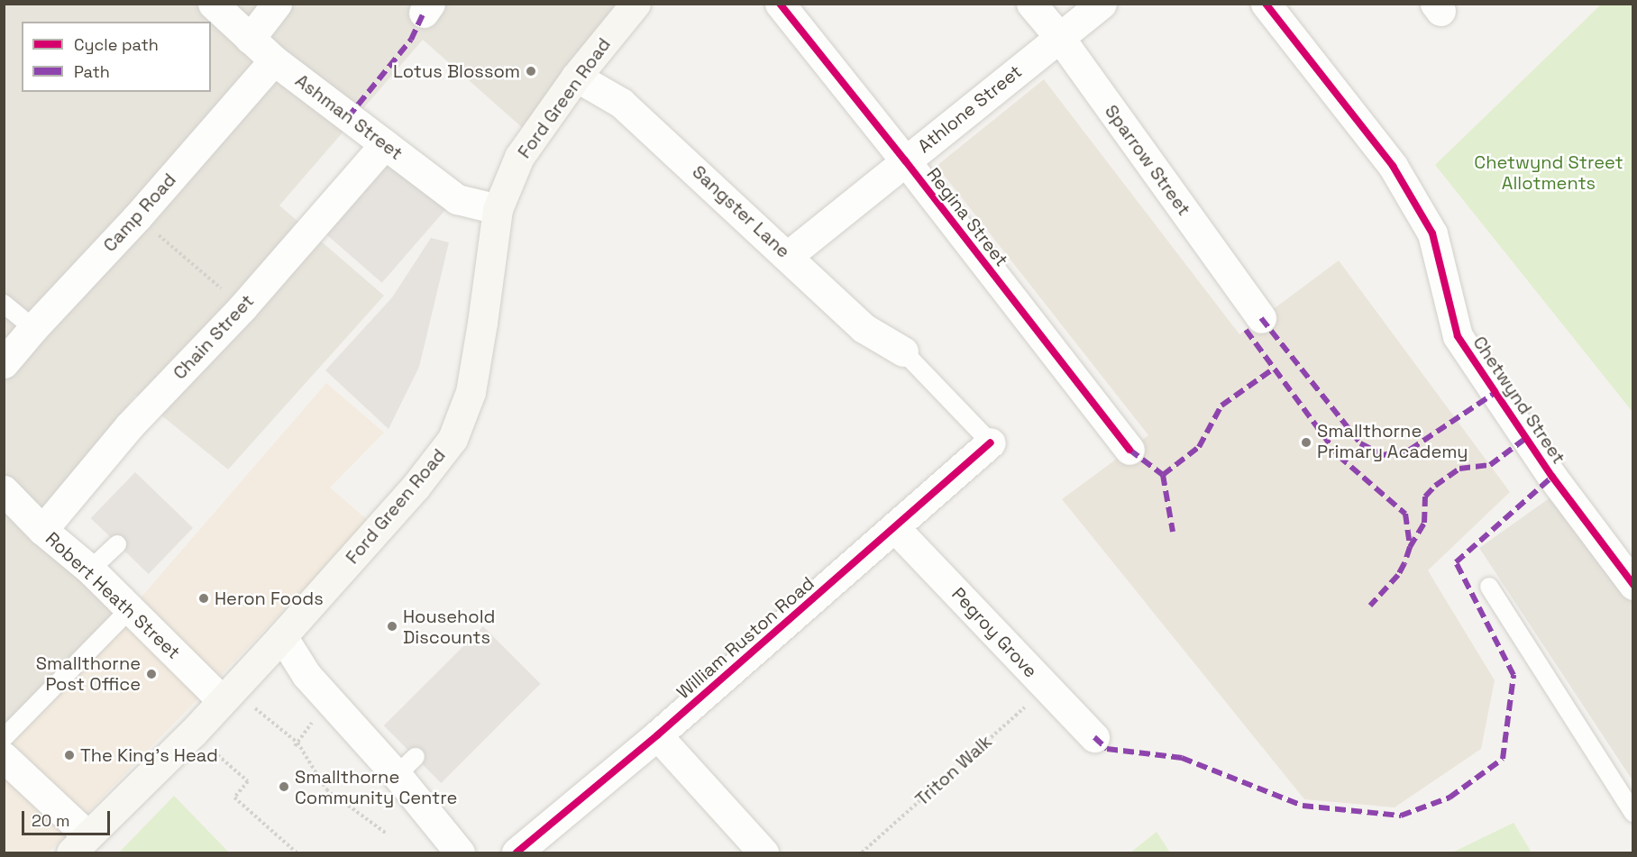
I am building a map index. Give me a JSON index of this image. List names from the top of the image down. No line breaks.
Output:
{"streets":{"main road":["Ford Green Road"],"street":["Athlone Street","Ashman Street","Sparrow Street","Sangster Lane","Camp Road","Regina Street","Chain Street","Chetwynd Street","Robert Heath Street","Pegroy Grove","William Ruston Road"],"path":["Triton Walk"]},"crossings":[["Ford Green Road","Ashman Street"],["Ford Green Road","Sangster Lane"],["Ford Green Road","Robert Heath Street"],["Athlone Street","Sparrow Street"],["Athlone Street","Sangster Lane"],["Athlone Street","Regina Street"],["Ashman Street","Camp Road"],["Ashman Street","Chain Street"],["Chain Street","Robert Heath Street"],["Pegroy Grove","William Ruston Road"],["Pegroy Grove","Triton Walk"]],"parks":["Chetwynd Street Allotments"],"places":["Lotus Blossom","Smallthorne Primary Academy","Heron Foods","Household Discounts","Smallthorne Post Office","The King's Head","Smallthorne Community Centre"],"legend":["Cycle path","Path"],"scale_bar":"20 m"}
